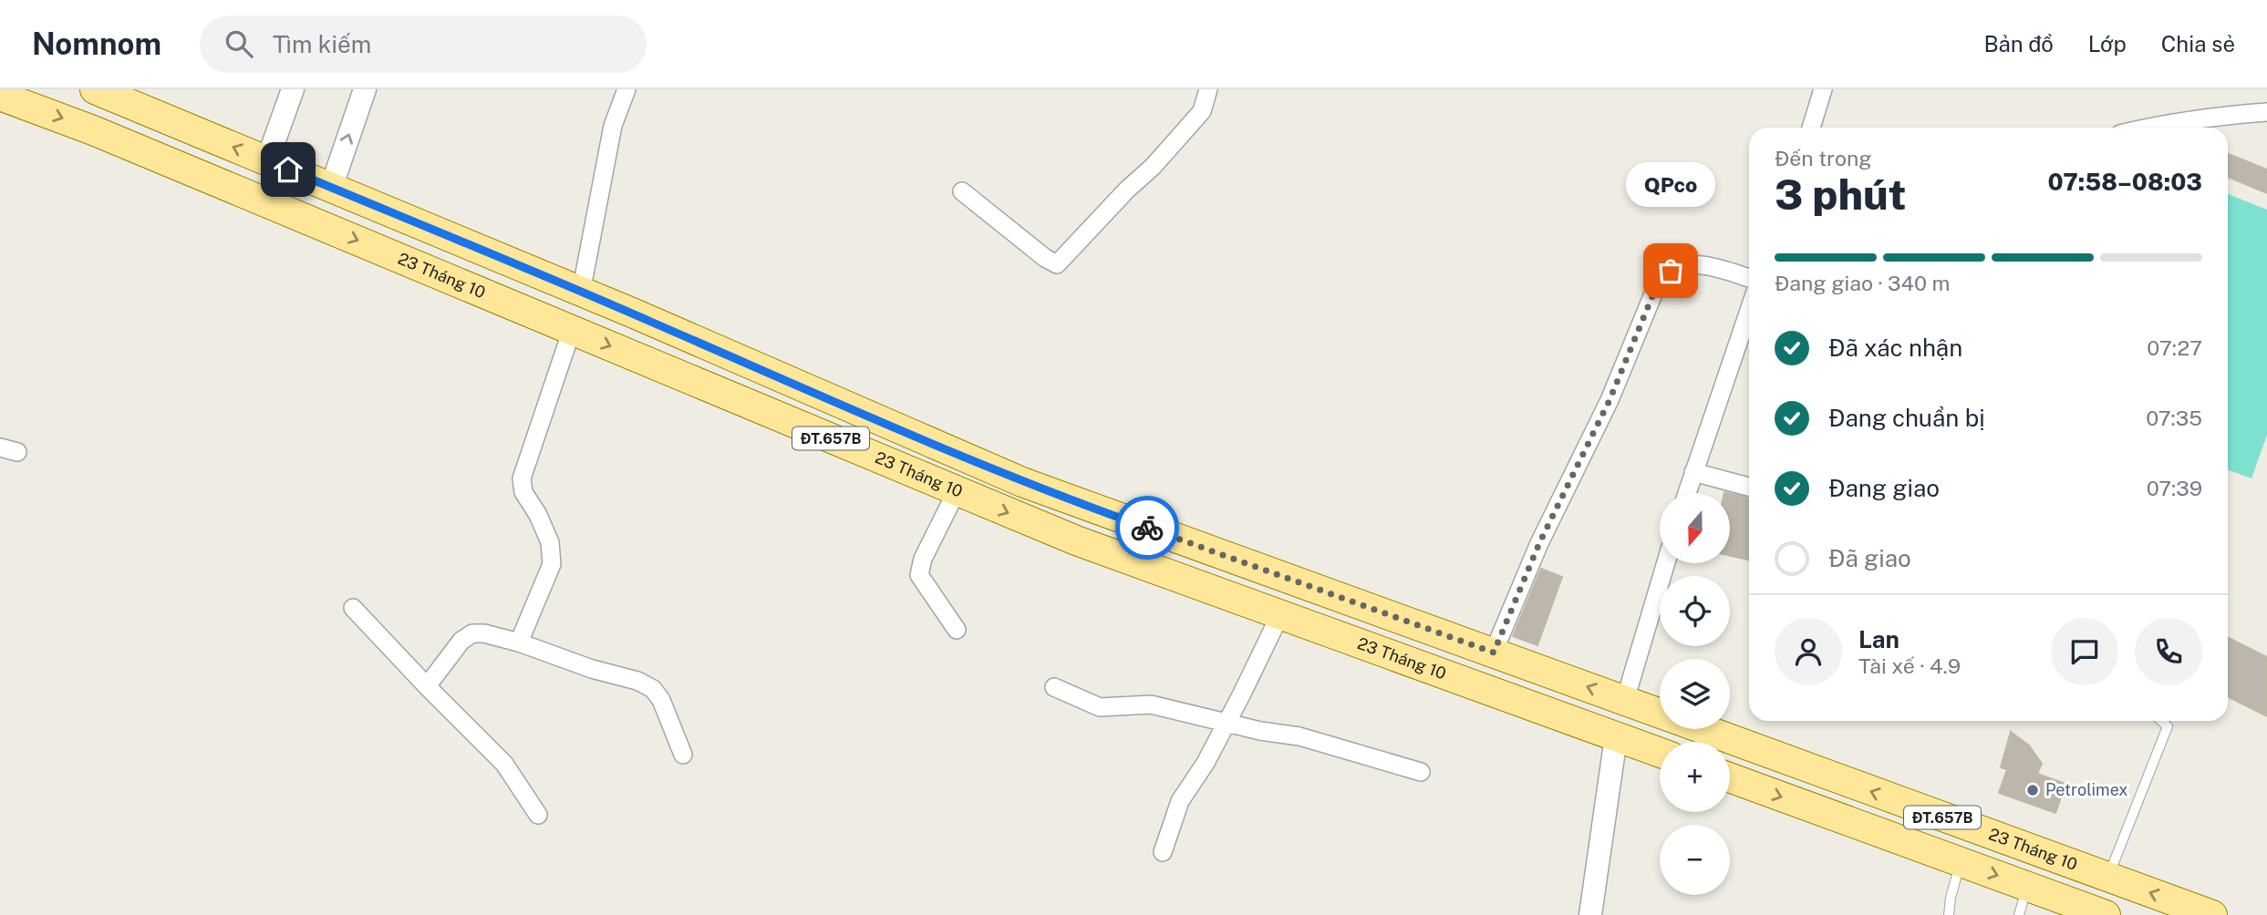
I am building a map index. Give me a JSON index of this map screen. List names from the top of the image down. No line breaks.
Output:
{"streets":{"main road":["23 Tháng 10","ĐT.657B"]},"places":["QPco","Petrolimex"],"north":"bottom","page":{"header":"Nomnom","search":"Tìm kiếm","nav":["Bản đồ","Lớp","Chia sẻ"],"heading":["3 phút","Đến trong","07:58–08:03"],"panel":["Lan","Tài xế · 4.9"],"bubble":"QPco","bar":"Đang giao · 340 m","list":[["Đã xác nhận","07:27"],["Đang chuẩn bị","07:35"],["Đang giao","07:39"],"Đã giao"],"map_buttons":["+","−"]}}
